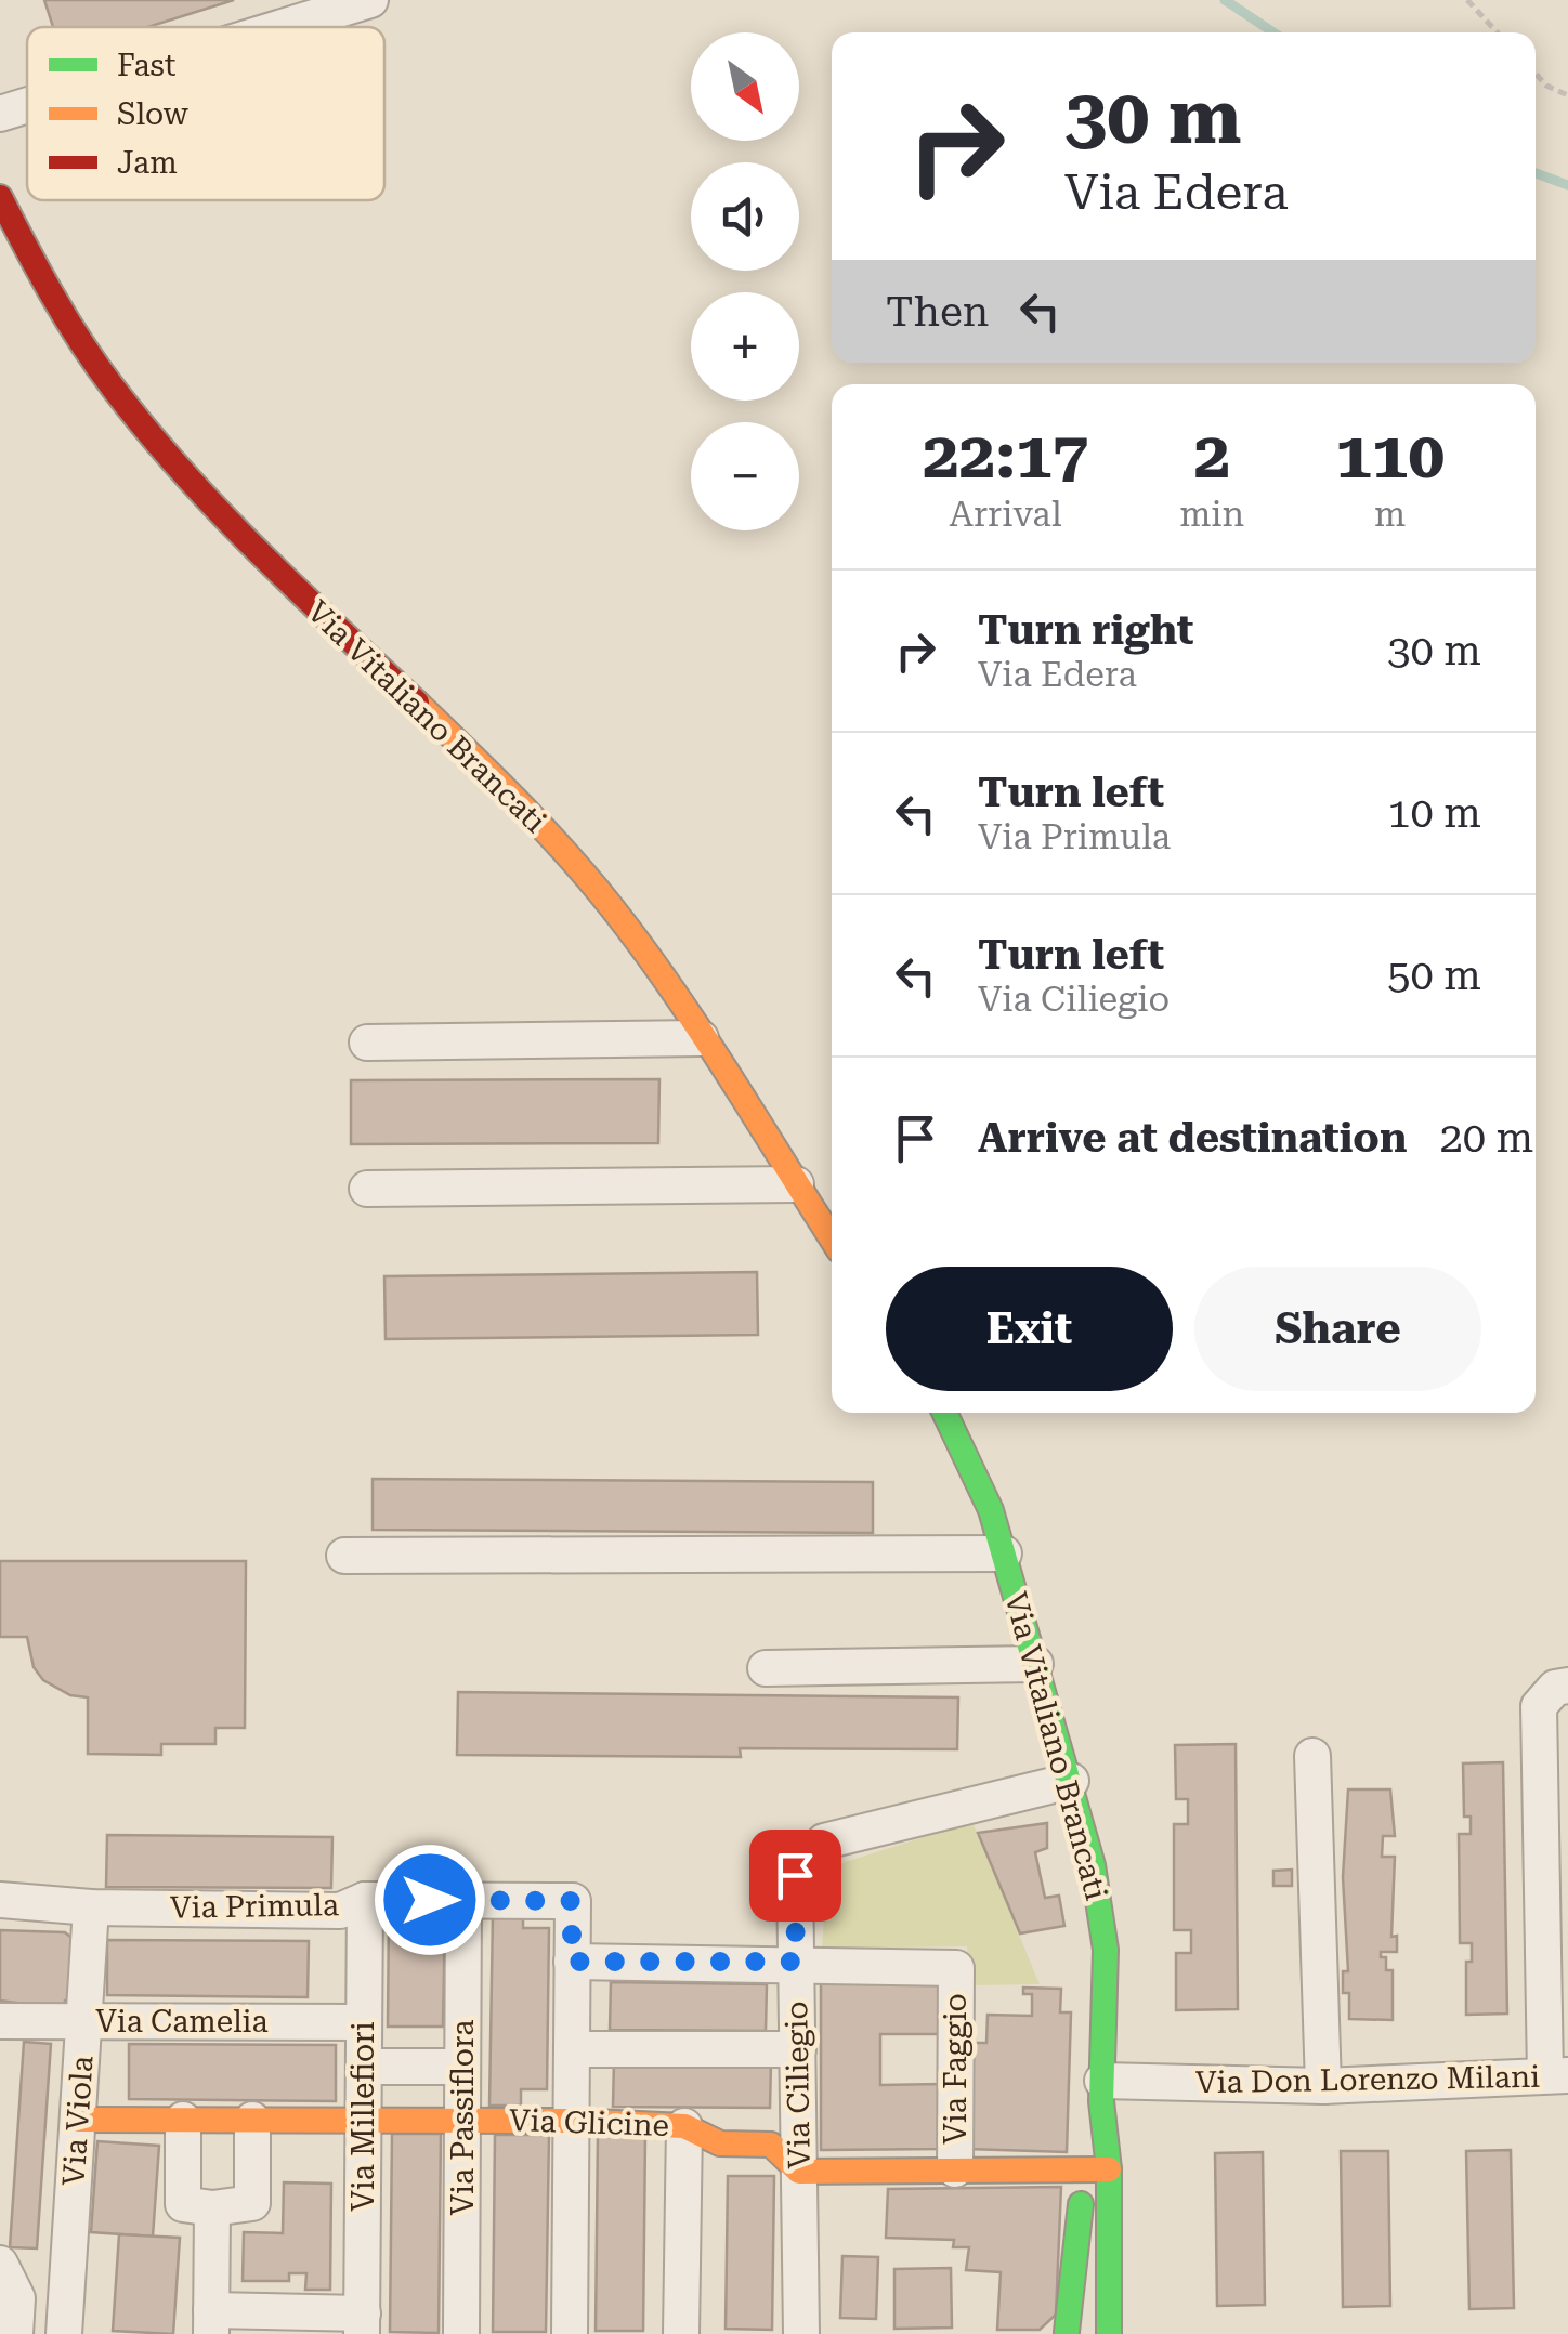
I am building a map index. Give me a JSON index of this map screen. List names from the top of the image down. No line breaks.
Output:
{"streets":{"street":["Via Vitaliano Brancati","Via Primula","Via Camelia","Via Faggio","Via Don Lorenzo Milani","Via Ciliegio","Via Millefiori","Via Passiflora","Via Viola","Via Glicine"]},"crossings":[["Via Vitaliano Brancati","Via Don Lorenzo Milani"],["Via Vitaliano Brancati","Via Ciliegio"],["Via Primula","Via Millefiori"],["Via Primula","Via Passiflora"],["Via Primula","Via Viola"],["Via Camelia","Via Millefiori"],["Via Camelia","Via Viola"],["Via Faggio","Via Ciliegio"],["Via Ciliegio","Via Glicine"],["Via Millefiori","Via Glicine"],["Via Passiflora","Via Glicine"],["Via Viola","Via Glicine"]],"legend":["Fast","Slow","Jam"],"north":"bottom right","page":{"map_buttons":["+","−"],"turn":["30 m","Via Edera"],"then":"Then","eta":["22:17","Arrival","2","min","110","m"],"list":[{"name":"Turn right","note":"Via Edera","value":"30 m"},{"name":"Turn left","note":"Via Primula","value":"10 m"},{"name":"Turn left","note":"Via Ciliegio","value":"50 m"},{"name":"Arrive at destination","value":"20 m"}],"buttons":["Exit","Share"]}}
